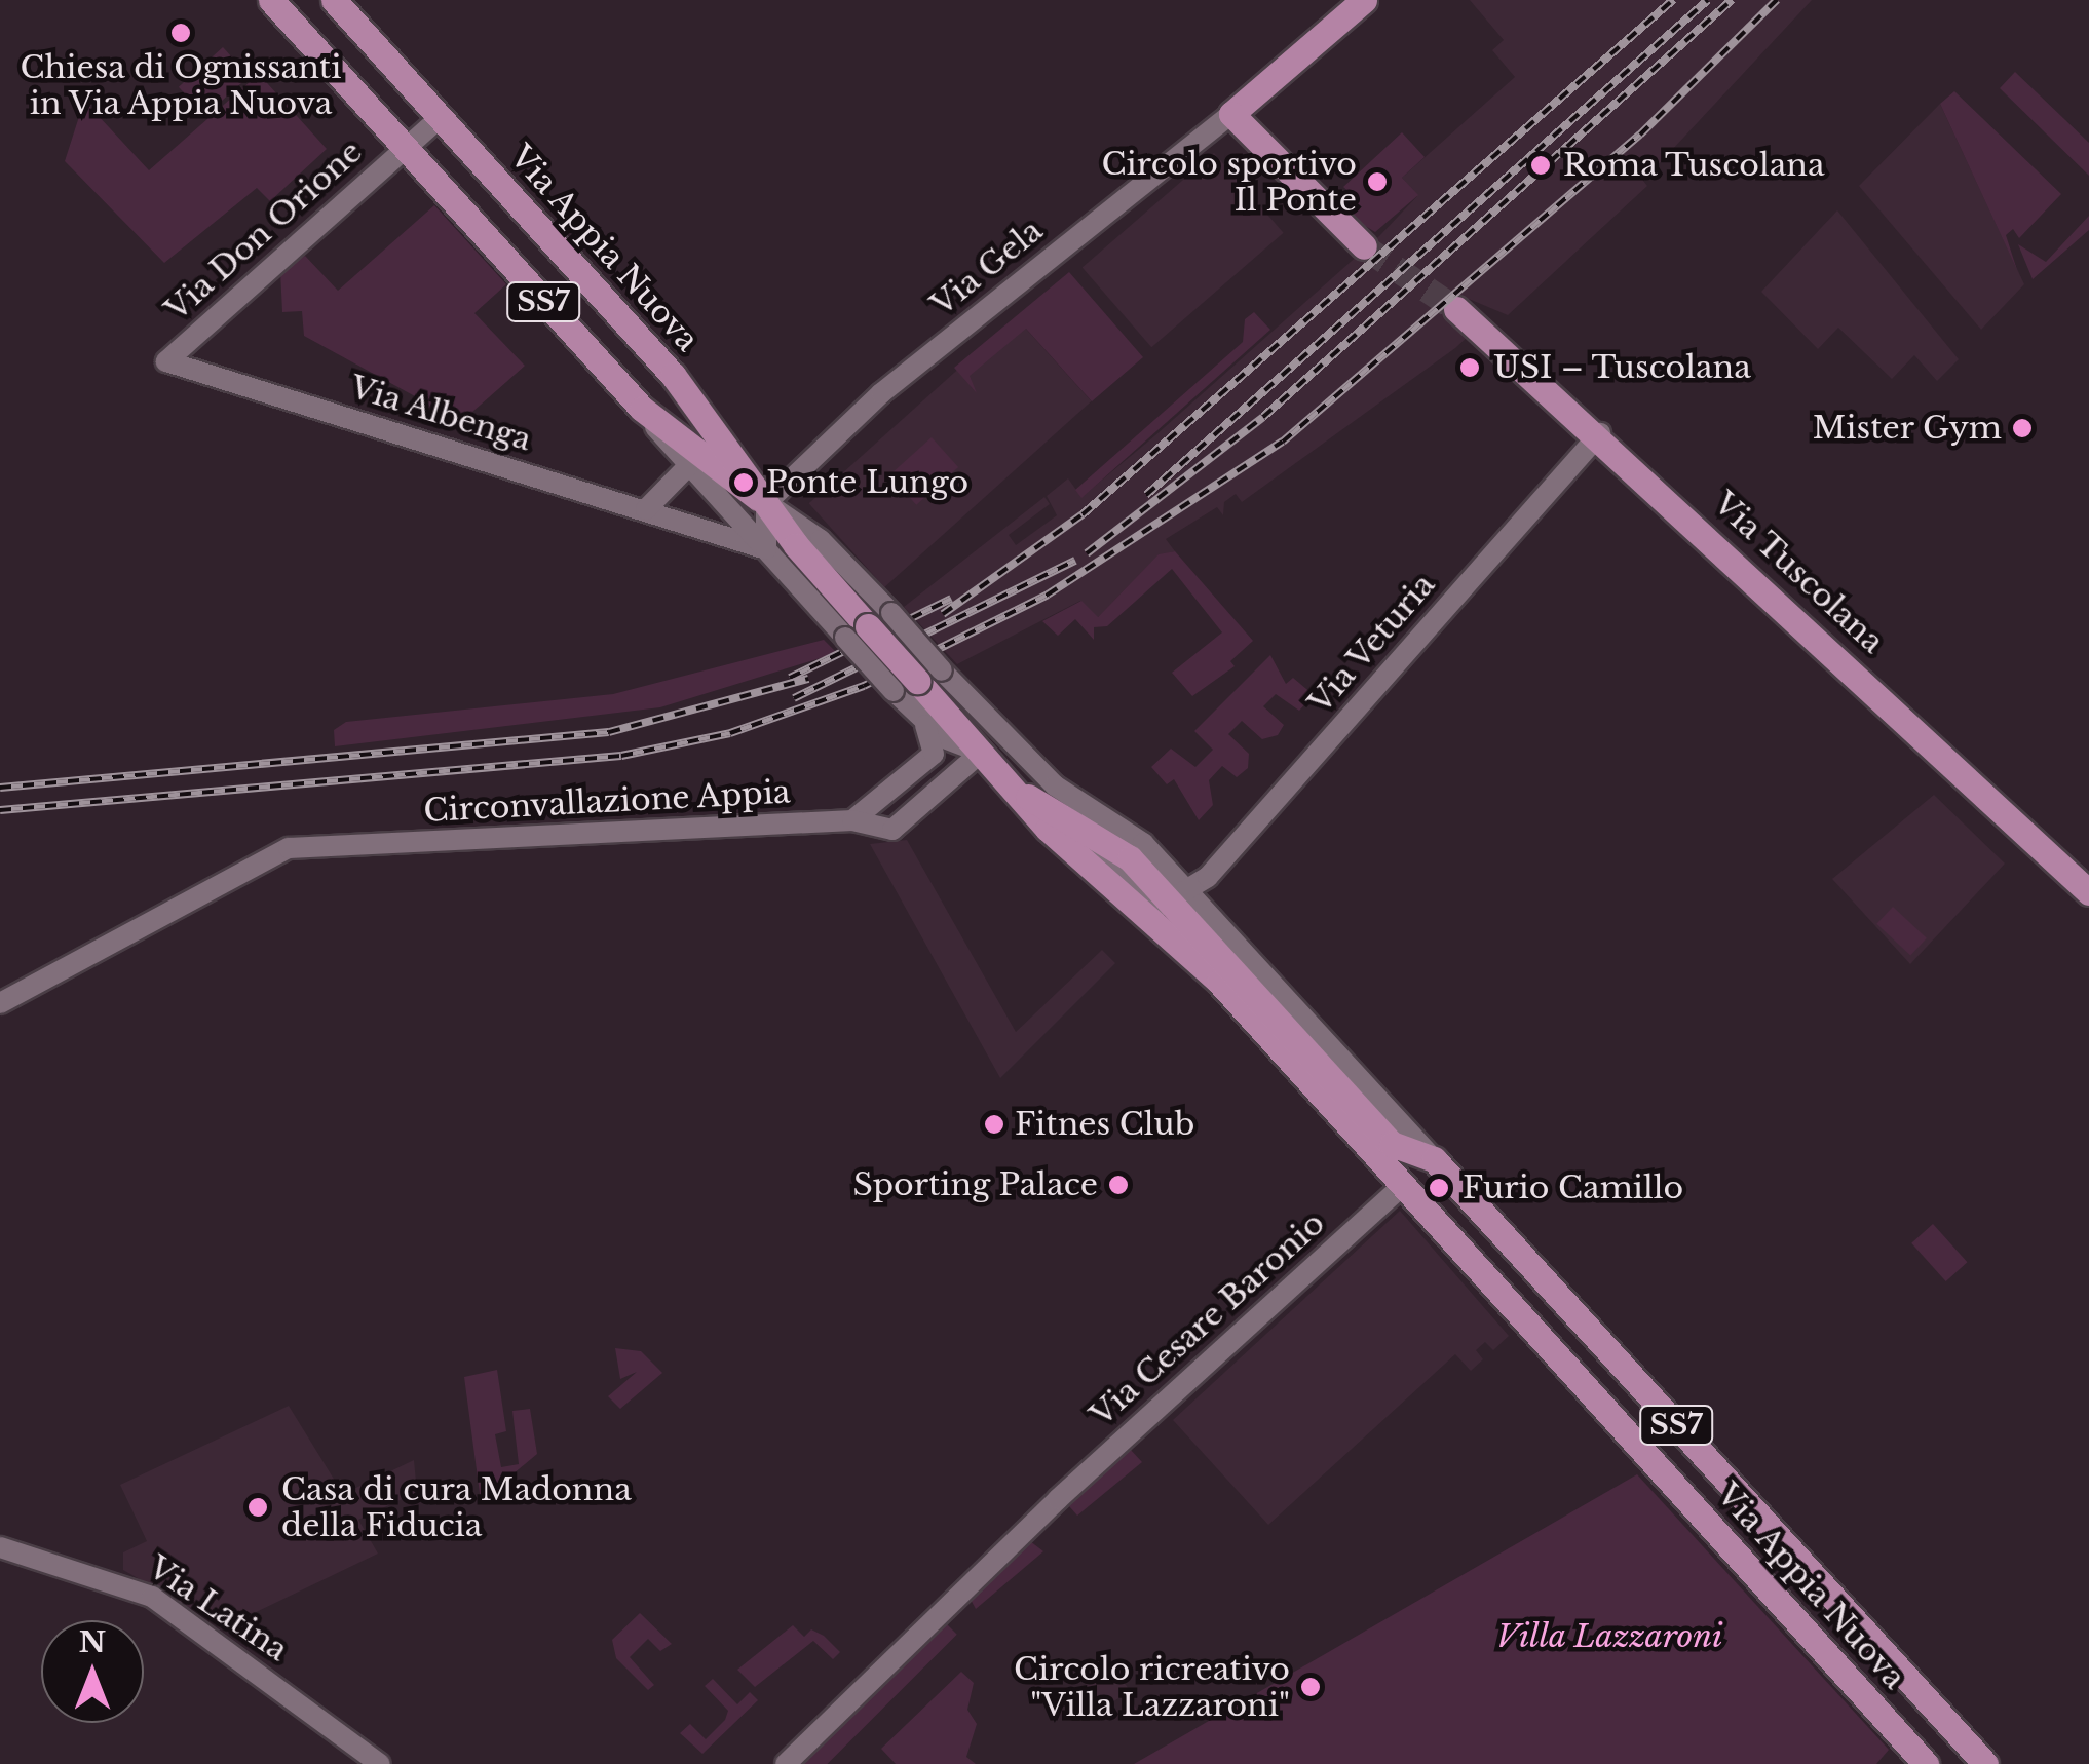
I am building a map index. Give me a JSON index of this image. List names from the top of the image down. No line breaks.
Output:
{"streets":{"main road":["Via Appia Nuova","SS7","Via Tuscolana"],"street":["Via Don Orione","Via Gela","Via Albenga","Via Veturia","Circonvallazione Appia","Via Cesare Baronio","Via Latina"]},"crossings":[["Via Don Orione","SS7"],["Via Don Orione","Via Albenga"],["Via Appia Nuova","Via Gela"],["Via Appia Nuova","SS7"],["Via Appia Nuova","Via Veturia"],["Via Appia Nuova","Via Cesare Baronio"],["Via Gela","SS7"],["SS7","Circonvallazione Appia"],["Via Tuscolana","Via Veturia"]],"parks":["Villa Lazzaroni"],"places":["Chiesa di Ognissanti in Via Appia Nuova","Roma Tuscolana","Circolo sportivo Il Ponte","USI – Tuscolana","Mister Gym","Ponte Lungo","Fitnes Club","Sporting Palace","Furio Camillo","Casa di cura Madonna della Fiducia","Circolo ricreativo \"Villa Lazzaroni\""],"north":"top"}
